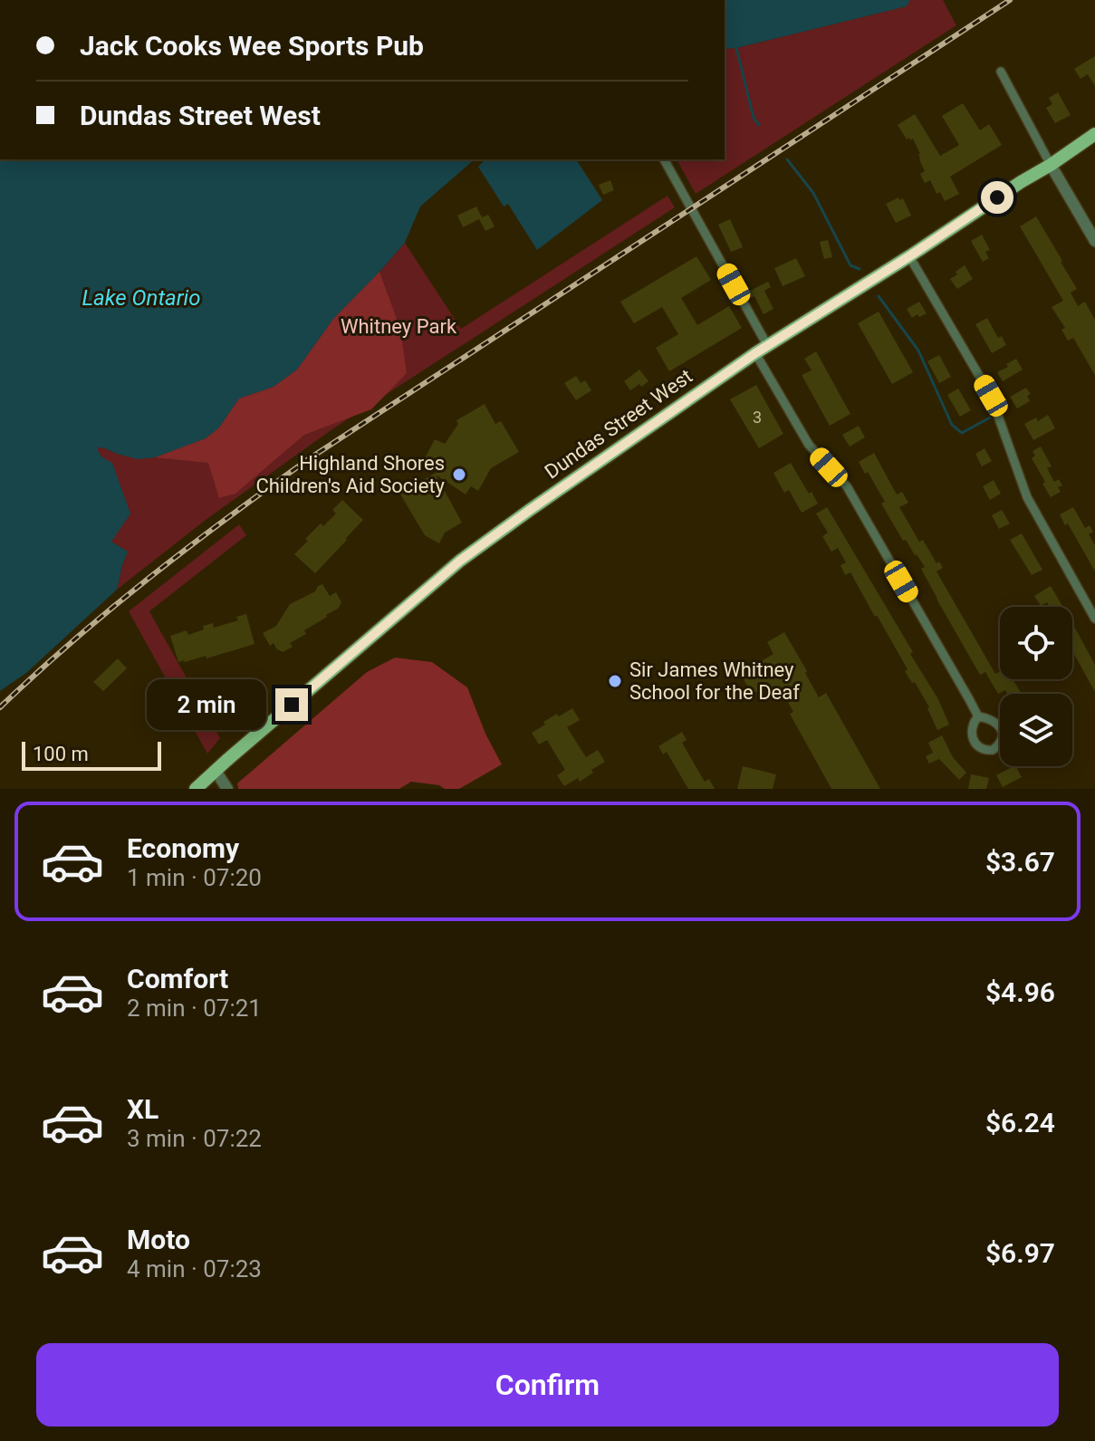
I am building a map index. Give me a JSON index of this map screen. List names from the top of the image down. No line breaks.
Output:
{"streets":{"main road":["Dundas Street West"]},"water":["Lake Ontario"],"parks":["Whitney Park"],"places":["Highland Shores Children's Aid Society","Sir James Whitney School for the Deaf"],"house_numbers":["3"],"scale_bar":"100 m","page":{"banner":["Jack Cooks Wee Sports Pub","Dundas Street West"],"bubble":"2 min","scale":"100 m","list":[{"name":"Economy","note":"1 min · 07:20","value":"$3.67"},{"name":"Comfort","note":"2 min · 07:21","value":"$4.96"},{"name":"XL","note":"3 min · 07:22","value":"$6.24"},{"name":"Moto","note":"4 min · 07:23","value":"$6.97"}],"buttons":"Confirm"}}
